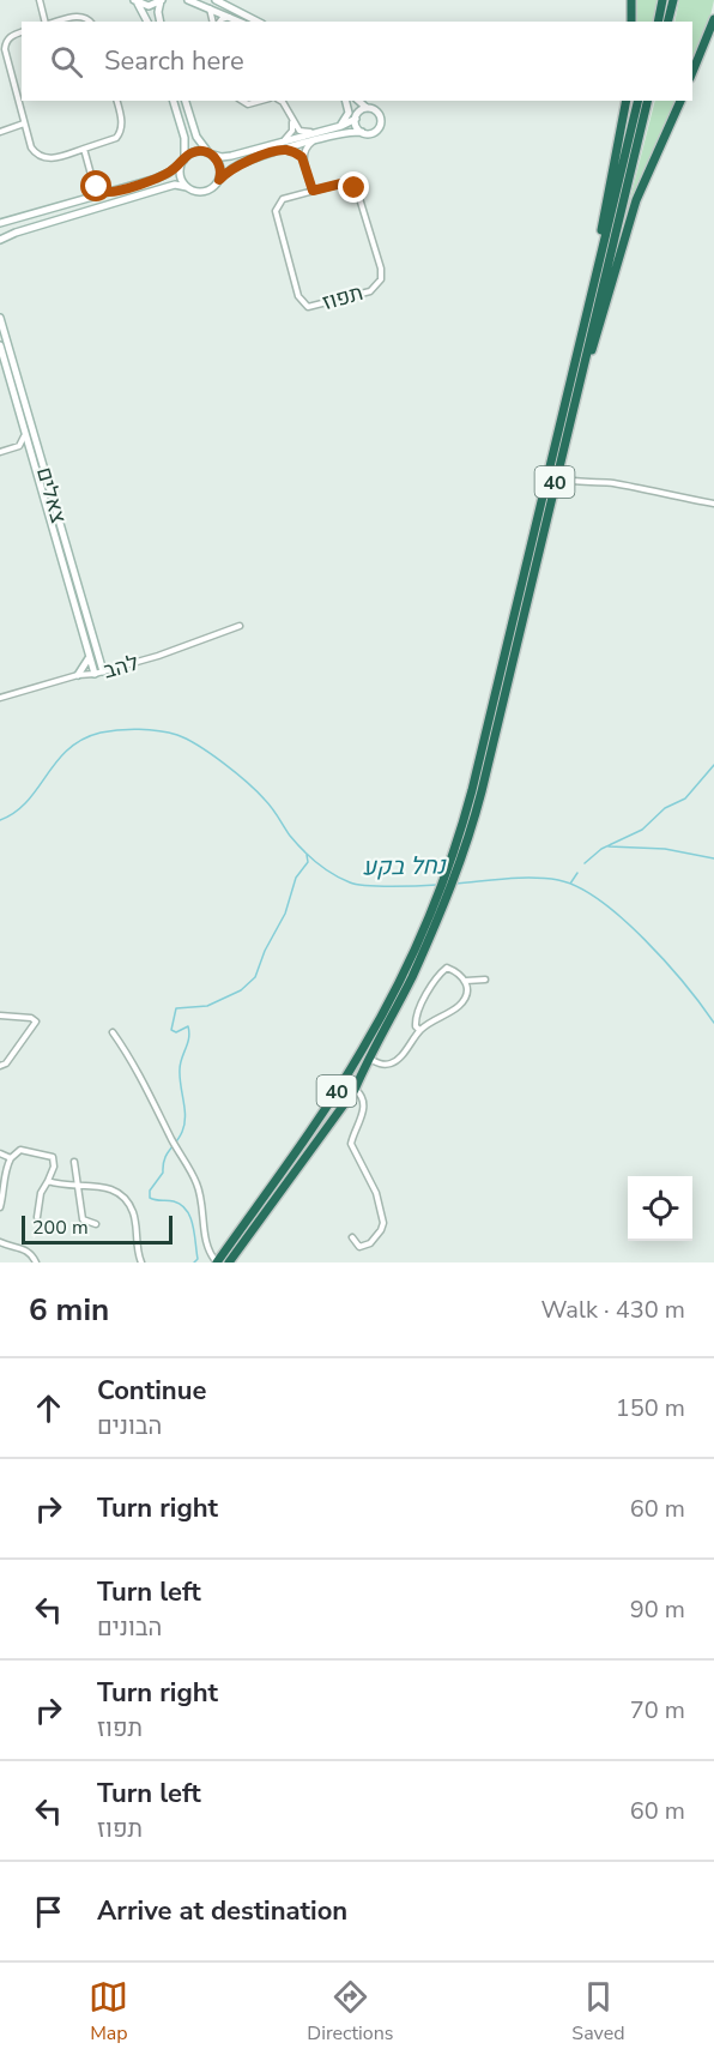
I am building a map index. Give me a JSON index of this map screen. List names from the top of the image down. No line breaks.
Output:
{"streets":{"highway":["40"],"street":["תפוז","צאלים","להב"]},"crossings":[["צאלים","להב"]],"water":["נחל בקע"],"scale_bar":"200 m","page":{"search":"Search here","scale":"200 m","heading":["6 min","Walk · 430 m"],"list":[["Continue","הבונים","150 m"],["Turn right","60 m"],["Turn left","הבונים","90 m"],["Turn right","תפוז","70 m"],["Turn left","תפוז","60 m"],"Arrive at destination"],"nav":["Map","Directions","Saved"]}}
